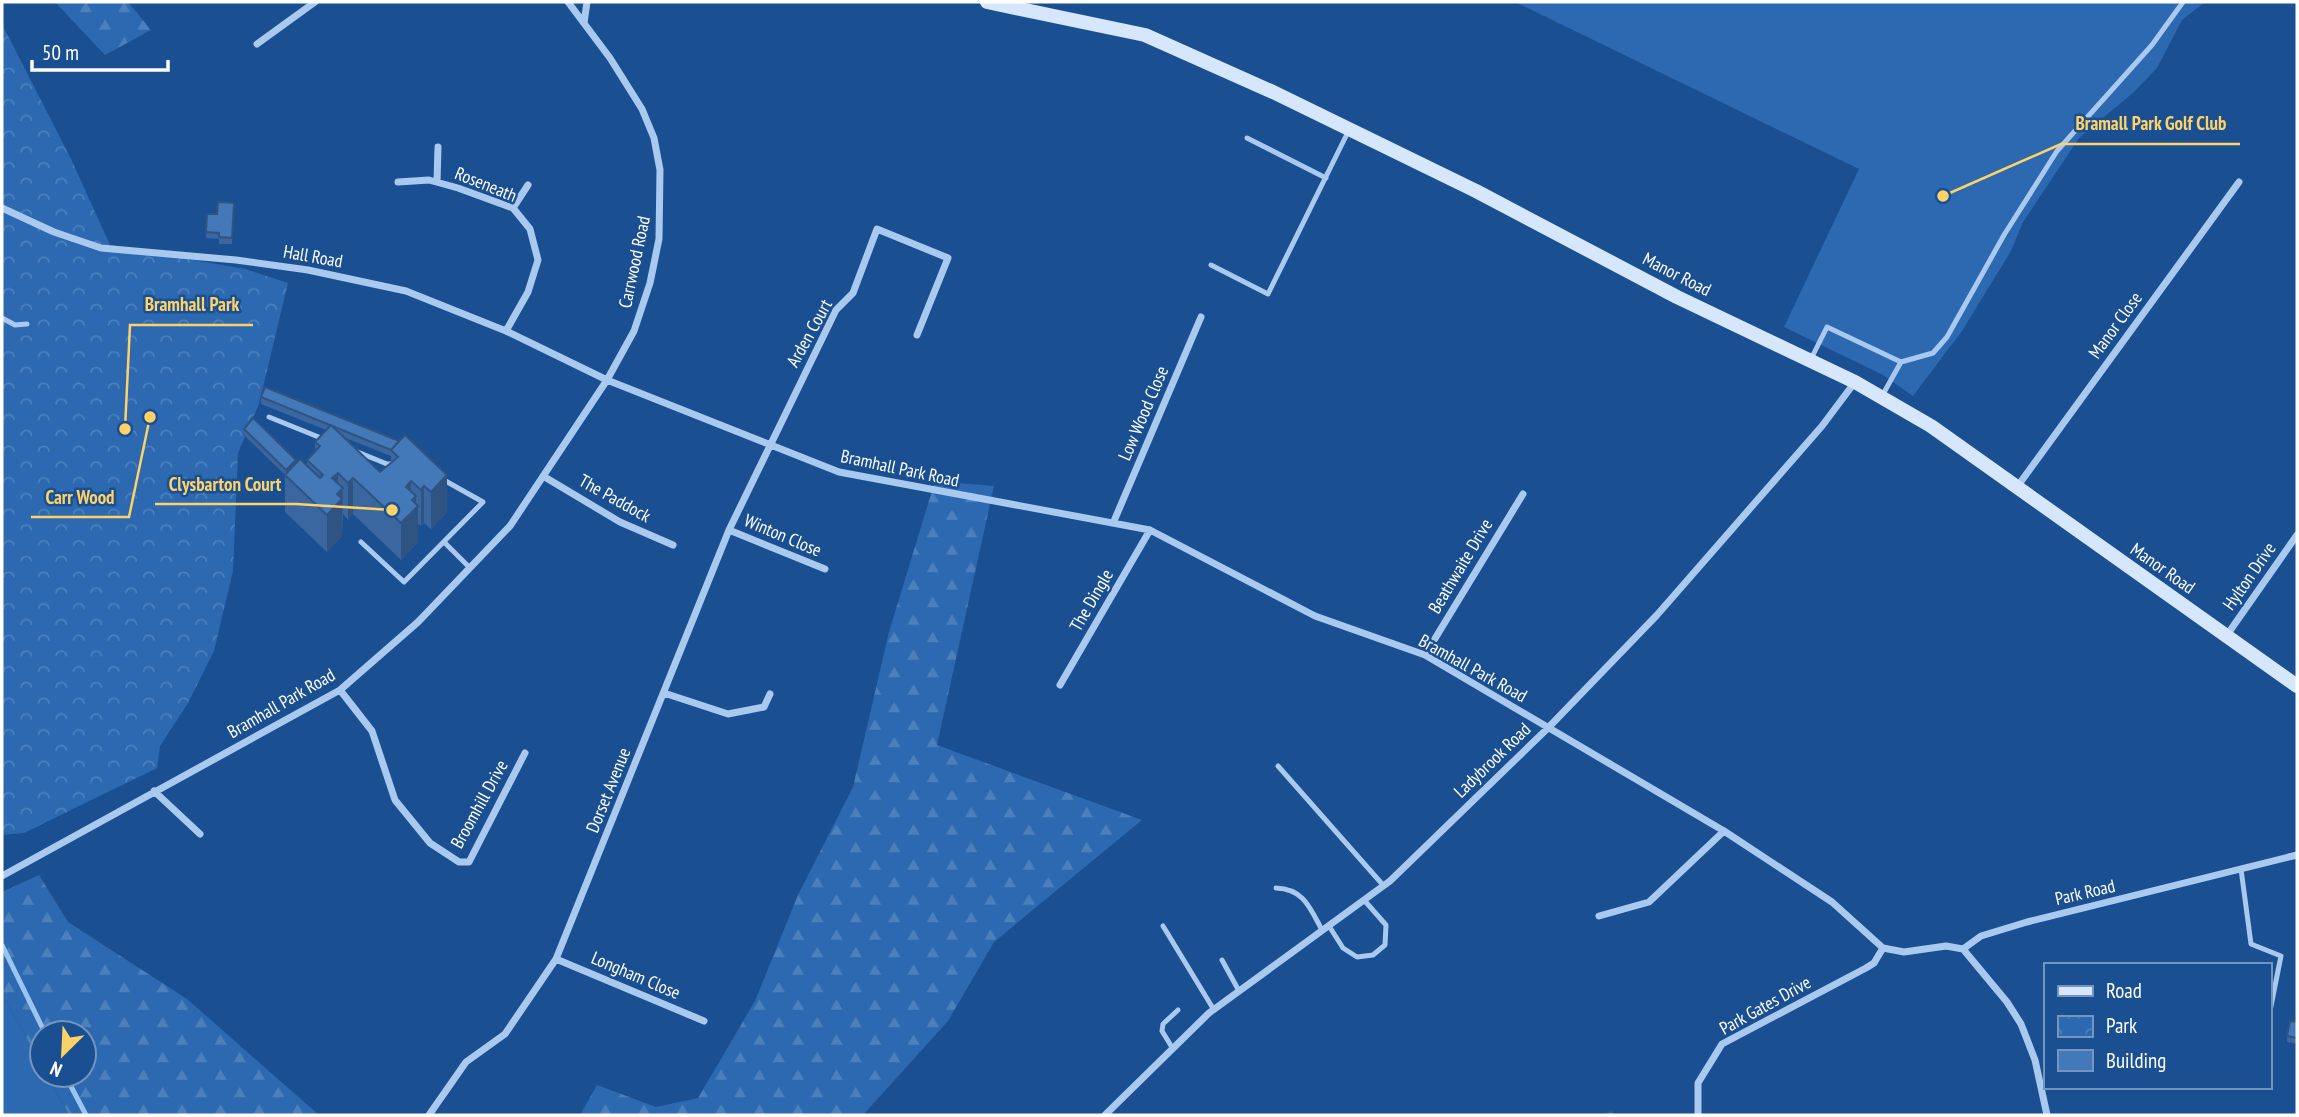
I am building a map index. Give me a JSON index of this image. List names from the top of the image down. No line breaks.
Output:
{"streets":{"street":["Roseneath","Hall Road","Carrwood Road","Manor Road","Manor Close","Arden Court","Low Wood Close","Bramhall Park Road","The Paddock","Winton Close","Beathwaite Drive","Hylton Drive","The Dingle","Ladybrook Road","Dorset Avenue","Broomhill Drive","Park Road","Longham Close","Park Gates Drive"]},"crossings":[["Roseneath","Hall Road"],["Hall Road","Carrwood Road"],["Hall Road","Bramhall Park Road"],["Carrwood Road","Bramhall Park Road"],["Manor Road","Manor Close"],["Manor Road","Hylton Drive"],["Manor Road","Ladybrook Road"],["Arden Court","Bramhall Park Road"],["Arden Court","Dorset Avenue"],["Low Wood Close","Bramhall Park Road"],["Bramhall Park Road","The Paddock"],["Bramhall Park Road","Beathwaite Drive"],["Bramhall Park Road","The Dingle"],["Bramhall Park Road","Ladybrook Road"],["Bramhall Park Road","Dorset Avenue"],["Bramhall Park Road","Broomhill Drive"],["Bramhall Park Road","Park Road"],["Bramhall Park Road","Park Gates Drive"],["Winton Close","Dorset Avenue"],["Dorset Avenue","Longham Close"],["Park Road","Park Gates Drive"]],"places":["Bramall Park Golf Club","Carr Wood","Bramhall Park","Clysbarton Court"],"legend":["Road","Park","Building"],"scale_bar":"50 m","north":"bottom left"}
